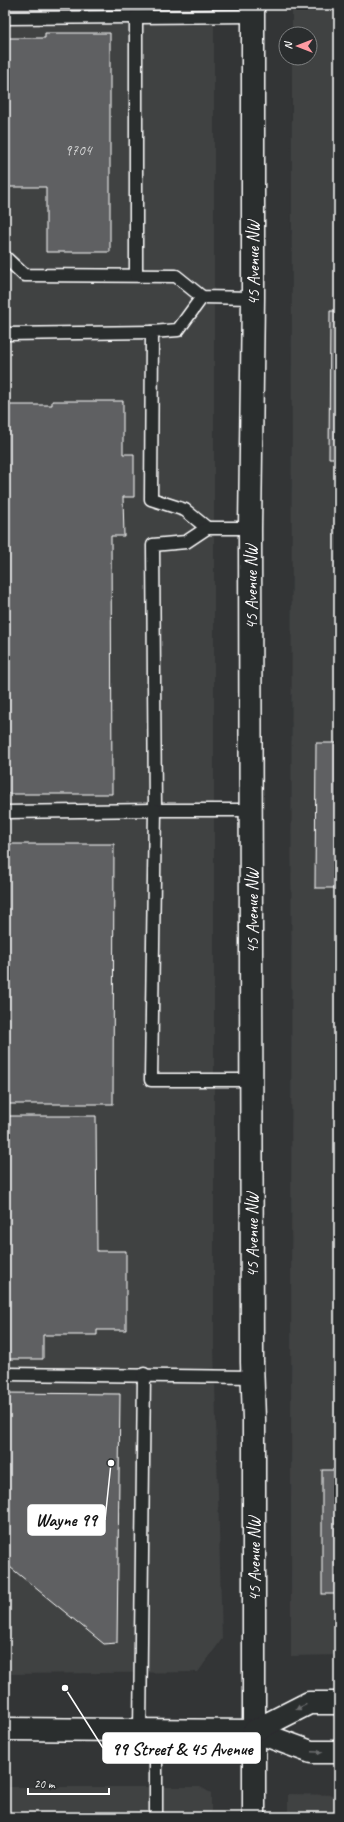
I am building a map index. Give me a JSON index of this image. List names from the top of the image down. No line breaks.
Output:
{"streets":{"street":["45 Avenue NW"]},"places":["Wayne 99","99 Street & 45 Avenue"],"house_numbers":["9704"],"scale_bar":"20 m","north":"left"}
